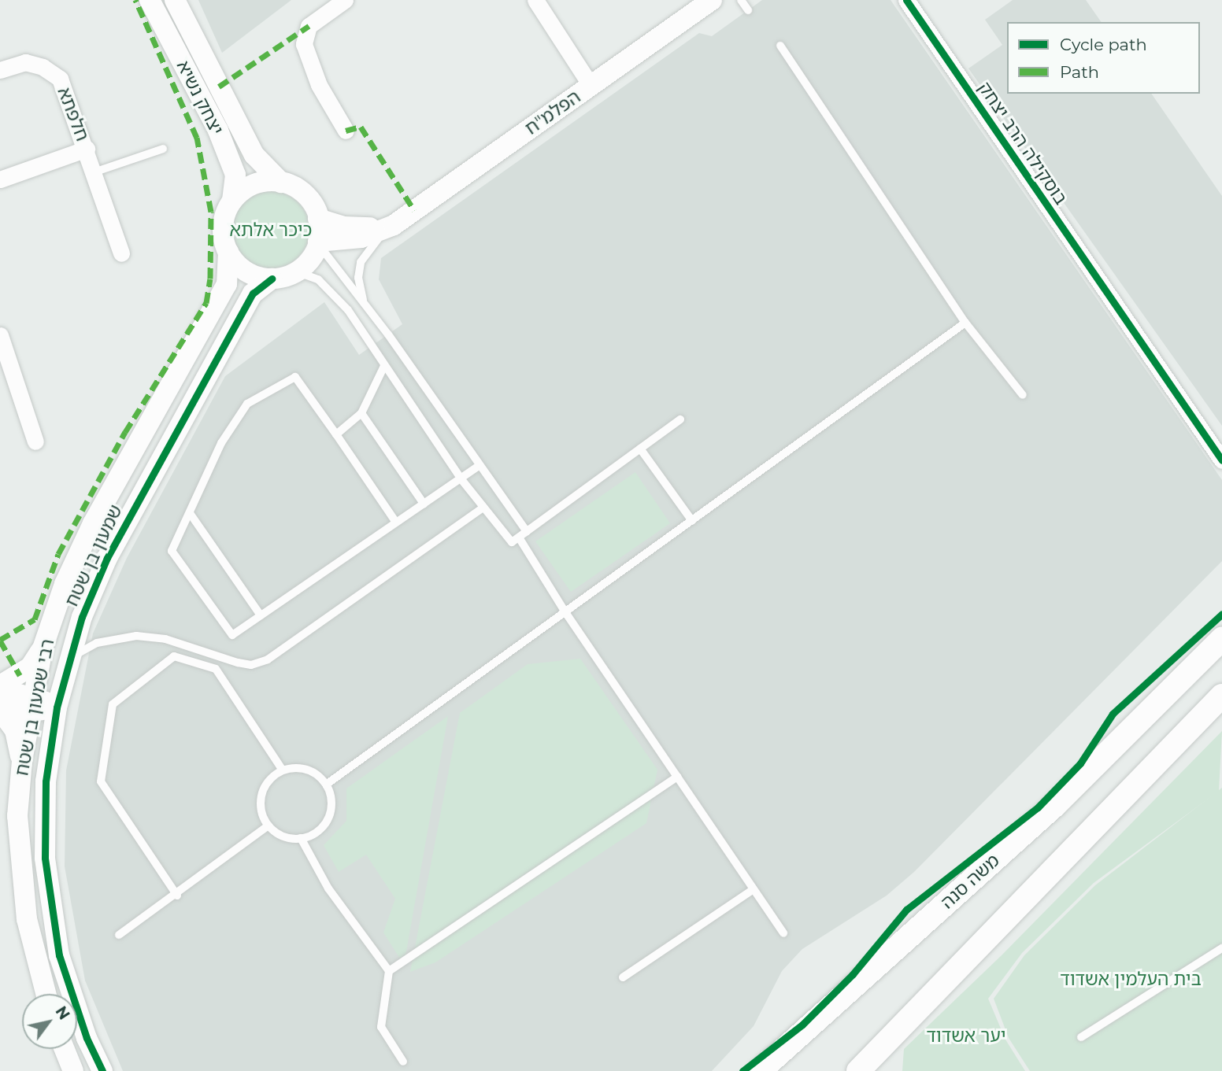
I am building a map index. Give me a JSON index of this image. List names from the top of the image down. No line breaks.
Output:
{"streets":{"main road":["משה סנה"],"street":["יצחק נשיא","הפלמ\"ח","חלפתא","בוסקילה הרב יצחק","שמעון בן שטח","רבי שמעון בן שטח"]},"crossings":[["יצחק נשיא","שמעון בן שטח"],["יצחק נשיא","רבי שמעון בן שטח"],["שמעון בן שטח","רבי שמעון בן שטח"]],"parks":["כיכר אלתא","בית העלמין אשדוד","יער אשדוד"],"legend":["Cycle path","Path"],"north":"top right"}
